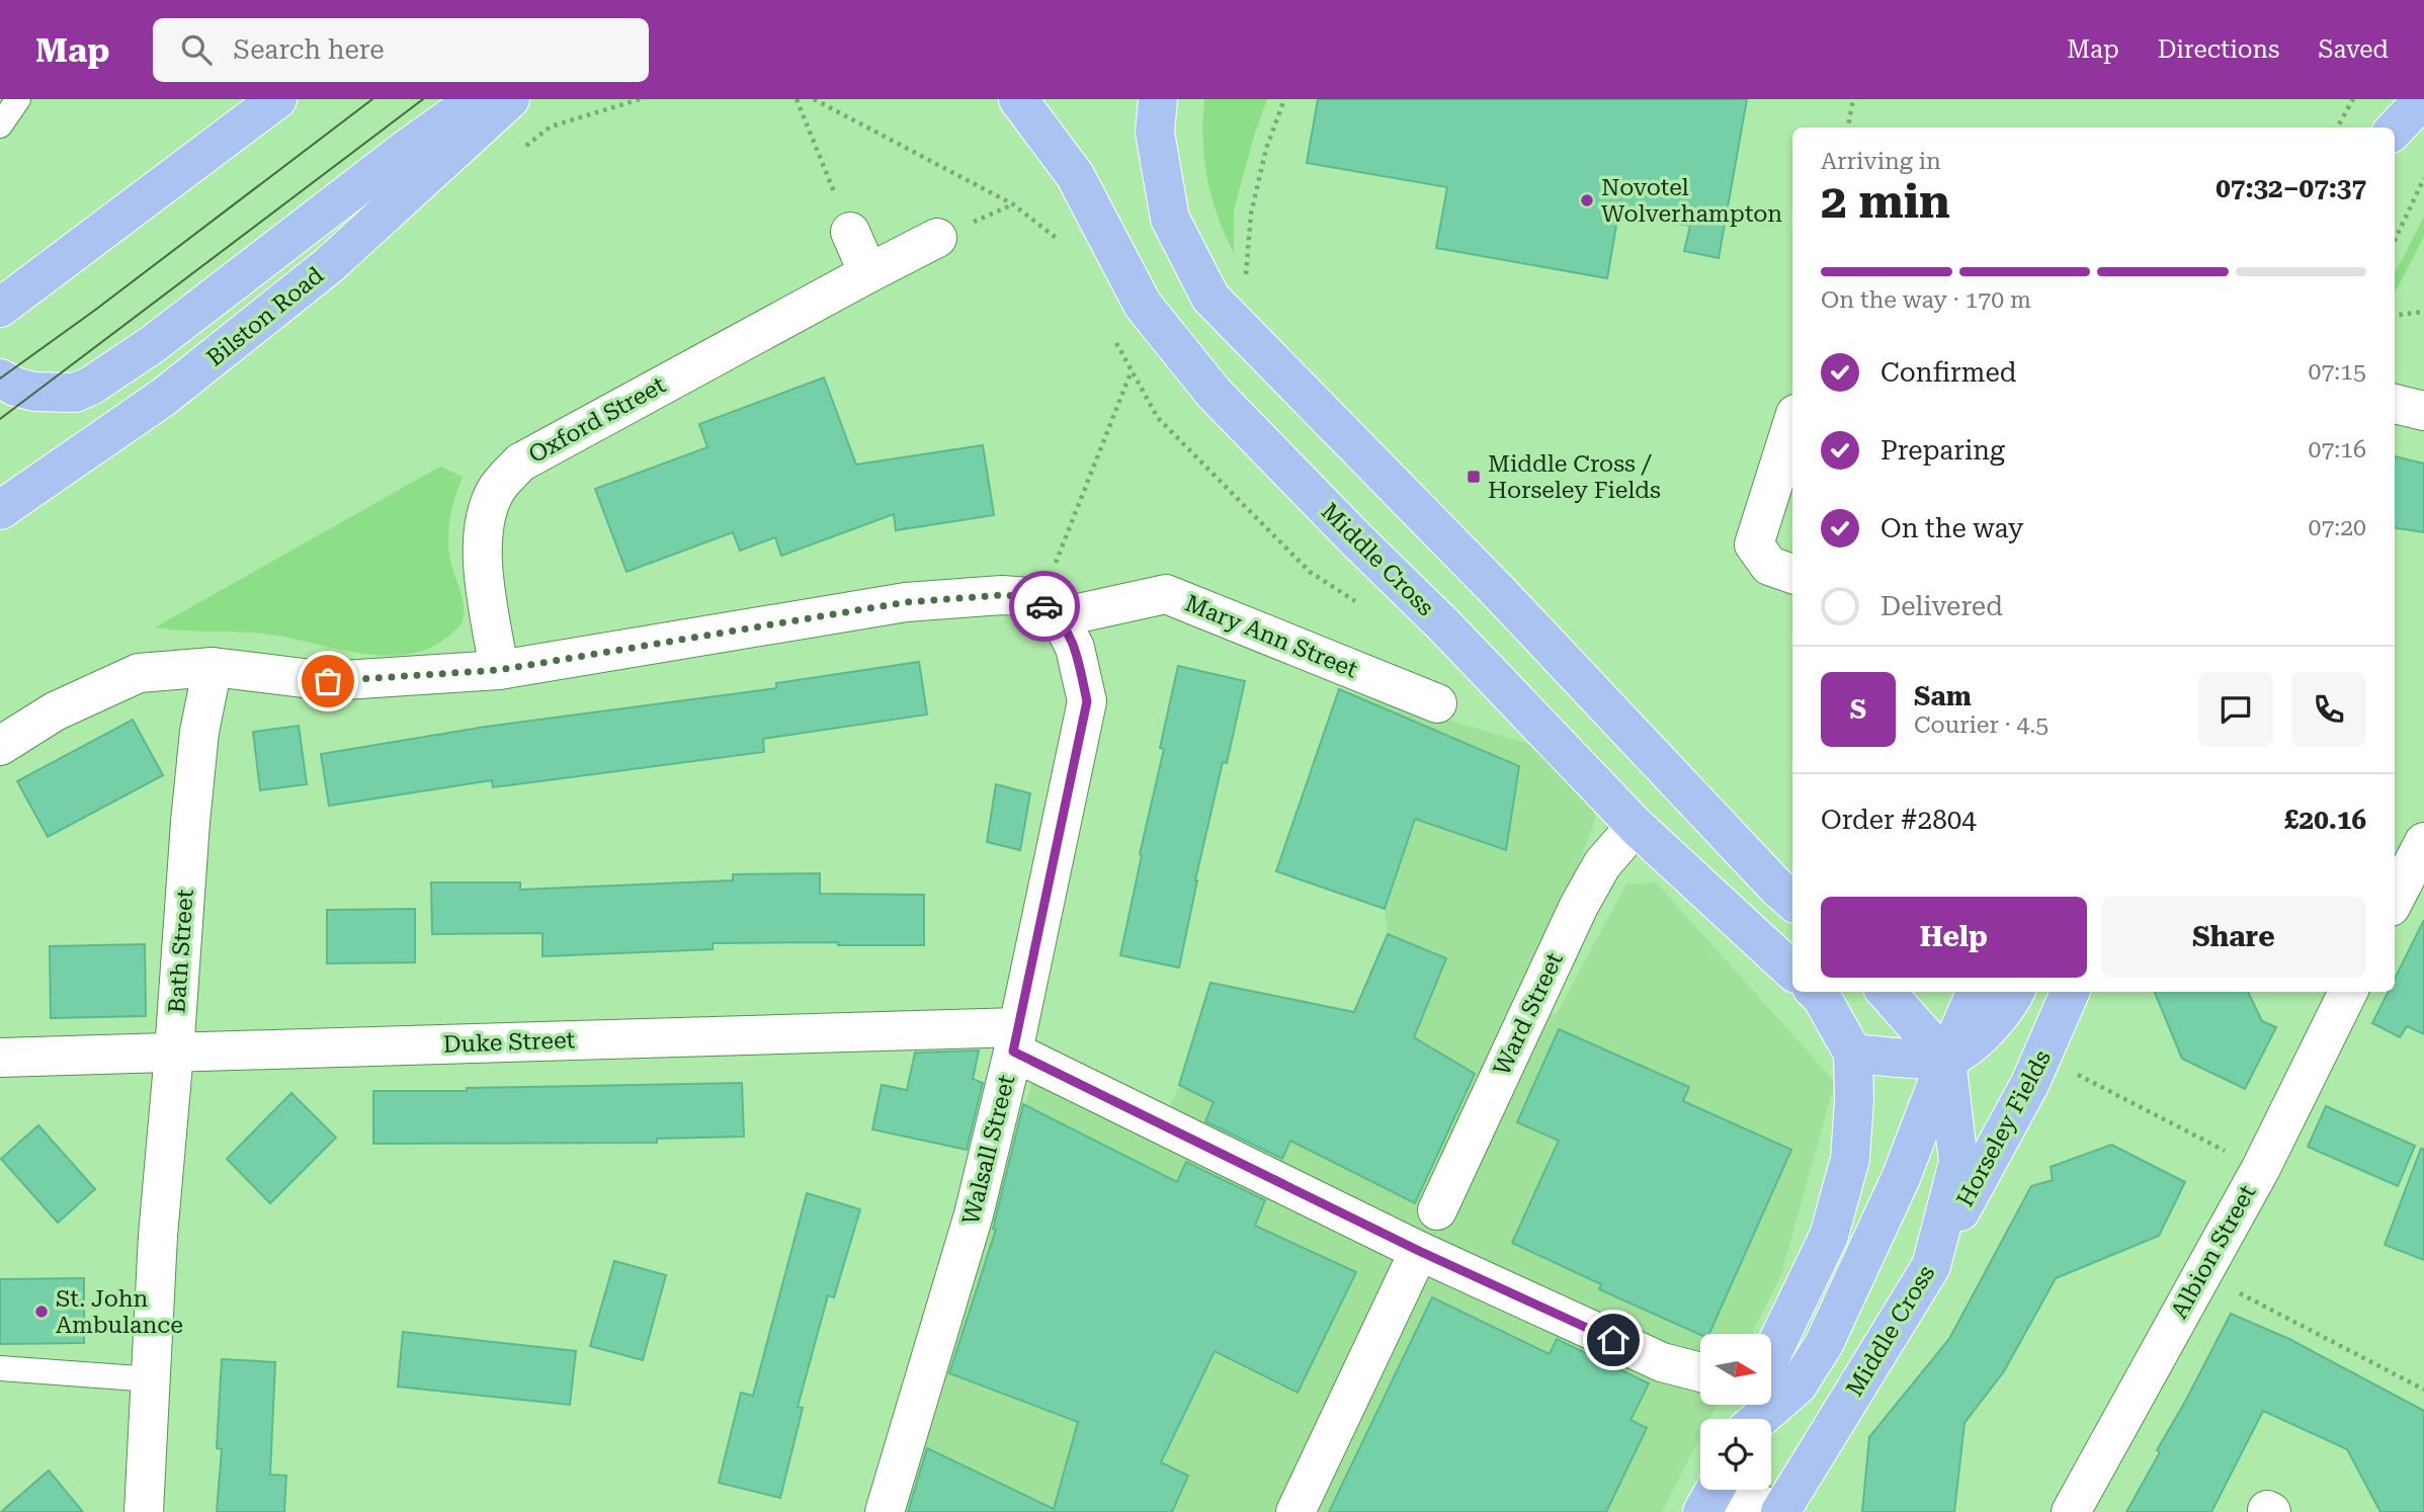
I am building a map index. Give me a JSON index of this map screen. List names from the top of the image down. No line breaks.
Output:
{"streets":{"highway":["Bilston Road","Middle Cross","Horseley Fields"],"street":["Oxford Street","Mary Ann Street","Bath Street","Ward Street","Duke Street","Walsall Street","Albion Street"]},"crossings":[["Middle Cross","Ward Street"],["Middle Cross","Horseley Fields"],["Mary Ann Street","Walsall Street"],["Bath Street","Duke Street"],["Duke Street","Walsall Street"]],"places":{"other":["Novotel Wolverhampton","St. John Ambulance"],"transit":["Middle Cross / Horseley Fields"]},"north":"right","page":{"header":"Map","search":"Search here","nav":["Map","Directions","Saved"],"heading":["2 min","Arriving in","07:32–07:37"],"panel":["Sam","Courier · 4.5","Order #2804","£20.16"],"bar":"On the way · 170 m","list":[["Confirmed","07:15"],["Preparing","07:16"],["On the way","07:20"],"Delivered"],"round":"S","buttons":["Help","Share"]}}
